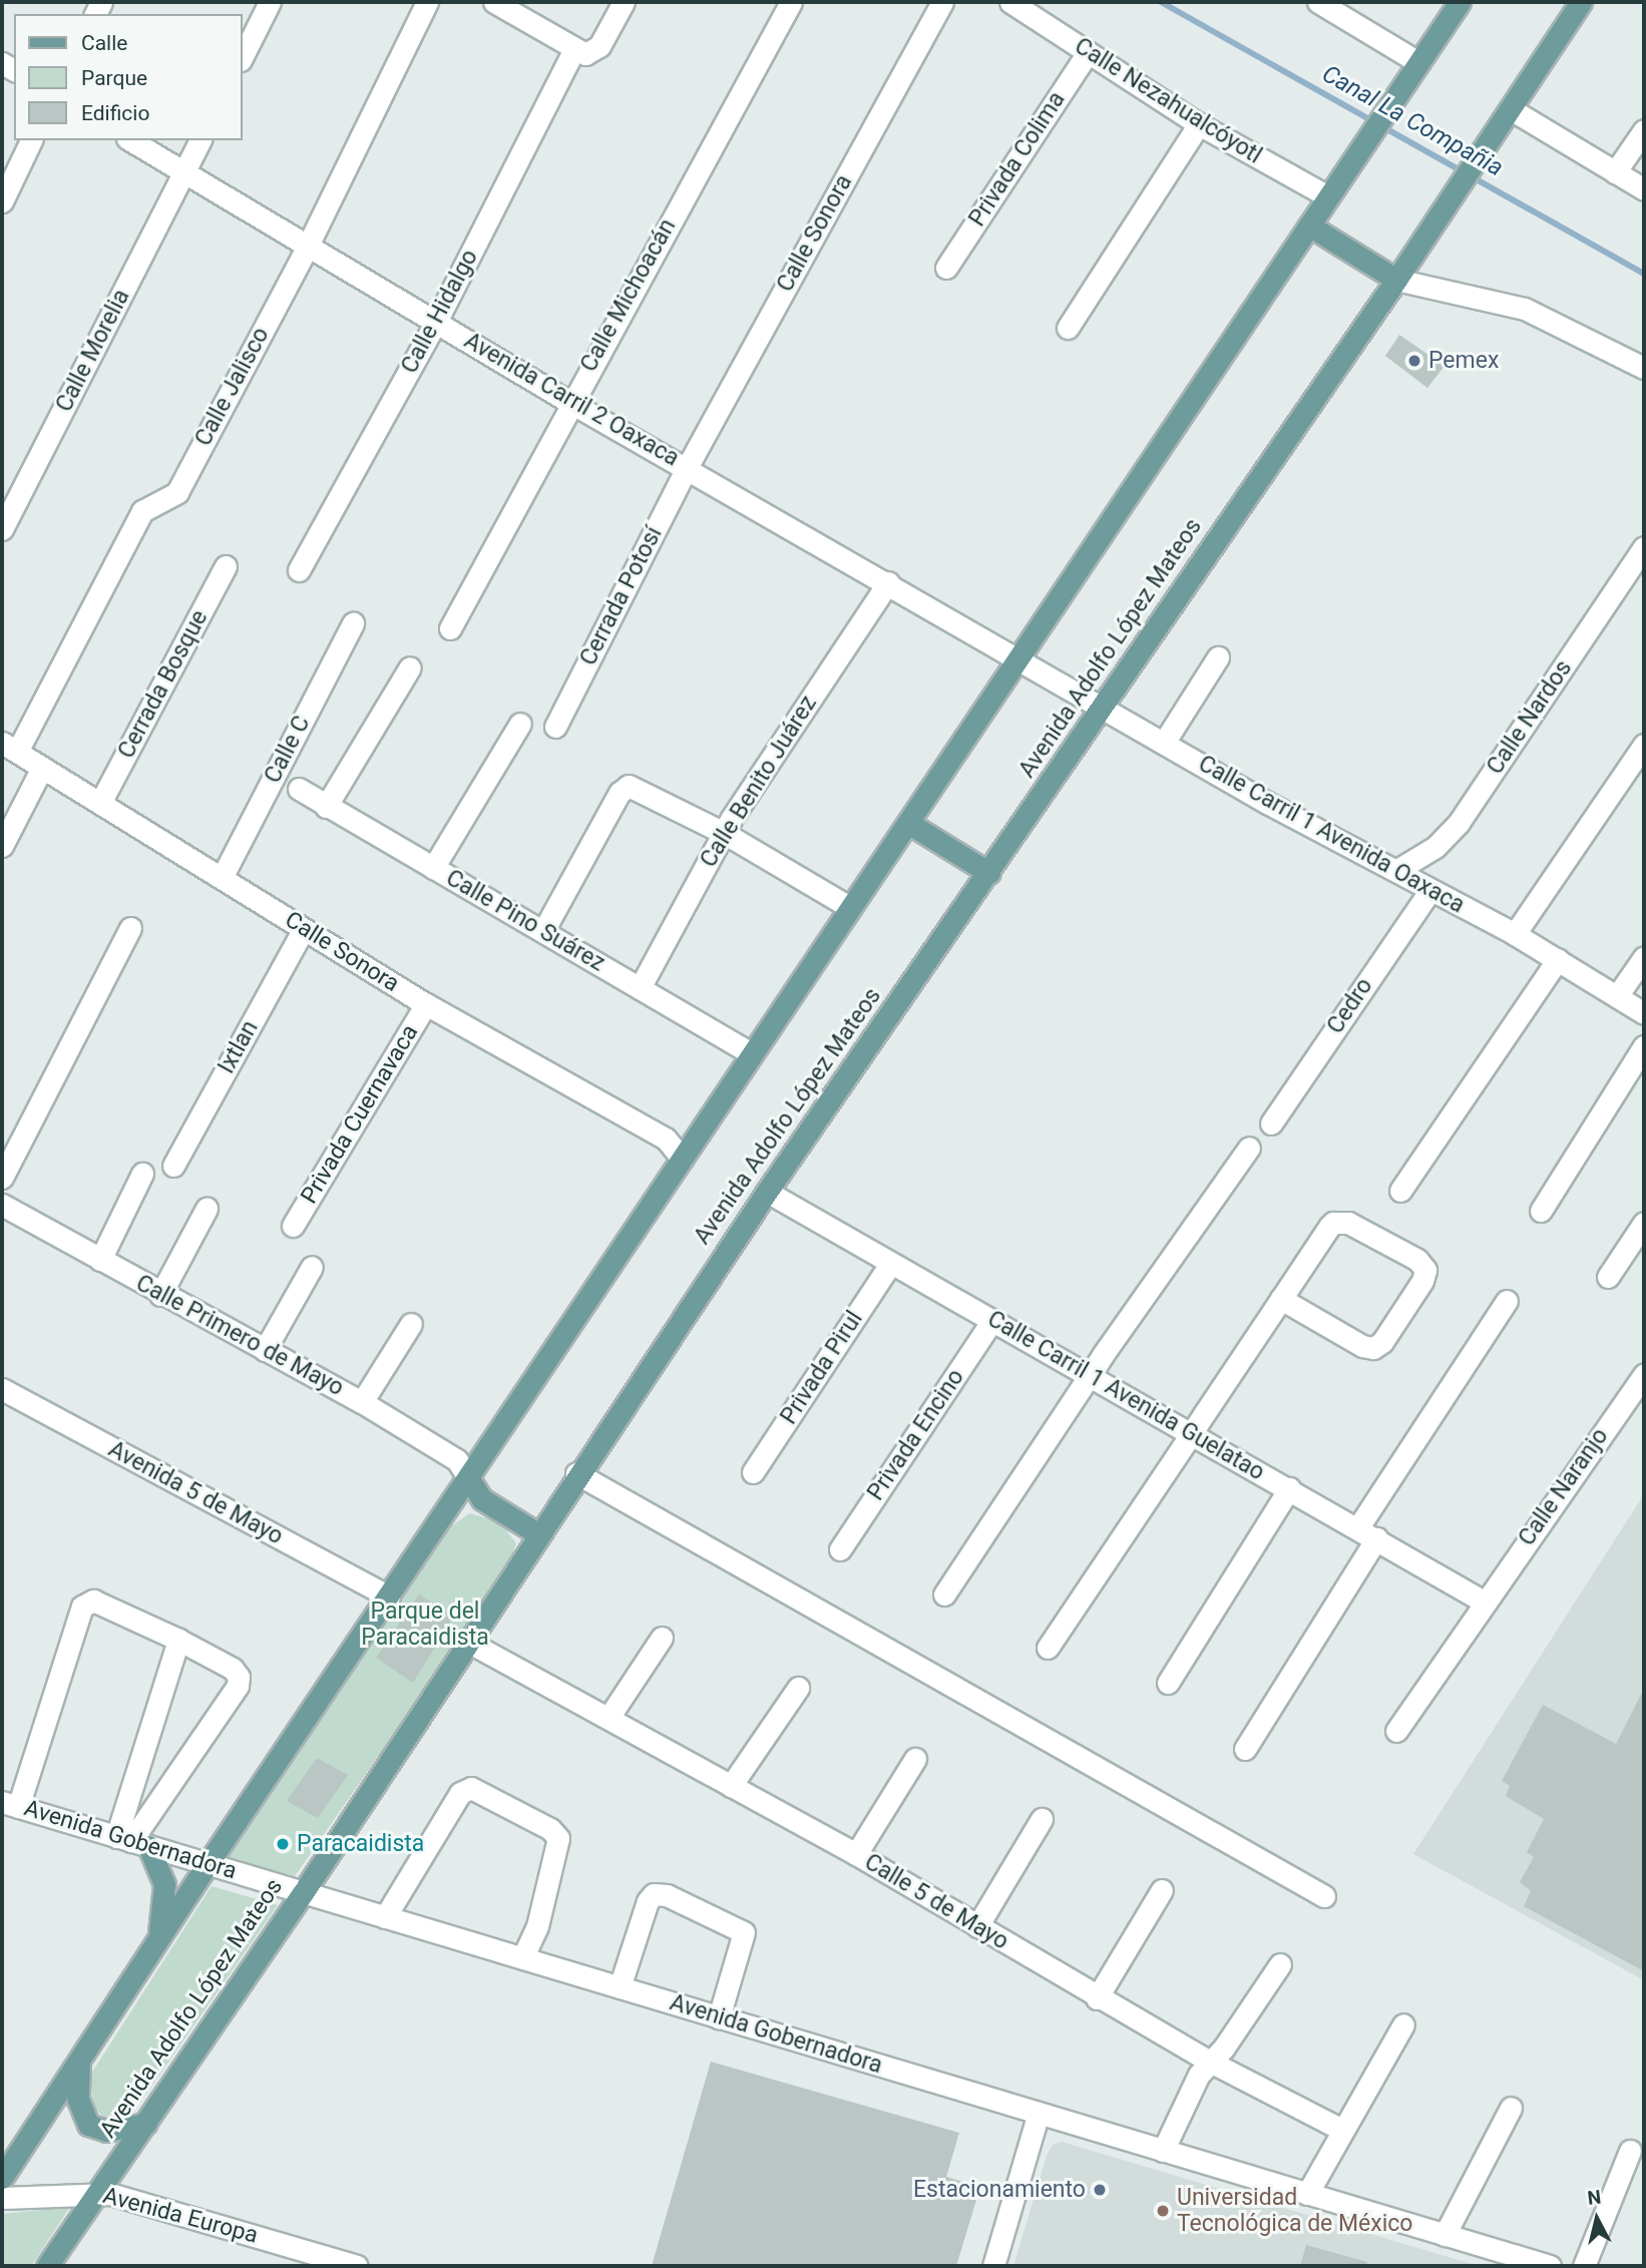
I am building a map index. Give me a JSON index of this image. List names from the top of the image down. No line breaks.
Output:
{"streets":{"main road":["Avenida Adolfo López Mateos"],"street":["Calle Nezahualcóyotl","Privada Colima","Calle Sonora","Calle Michoacán","Calle Hidalgo","Calle Morelia","Calle Jalisco","Avenida Carril 2 Oaxaca","Cerrada Potosí","Cerrada Bosque","Calle Nardos","Calle C","Calle Benito Juárez","Calle Carril 1 Avenida Oaxaca","Calle Pino Suárez","Cedro","Ixtlan","Privada Cuernavaca","Calle Primero de Mayo","Privada Pirul","Calle Carril 1 Avenida Guelatao","Privada Encino","Calle Naranjo","Avenida 5 de Mayo","Avenida Gobernadora","Calle 5 de Mayo","Avenida Europa"]},"crossings":[["Calle Nezahualcóyotl","Privada Colima"],["Calle Sonora","Calle Jalisco"],["Calle Sonora","Avenida Carril 2 Oaxaca"],["Calle Sonora","Cerrada Potosí"],["Calle Sonora","Cerrada Bosque"],["Calle Sonora","Calle C"],["Calle Sonora","Ixtlan"],["Calle Sonora","Privada Cuernavaca"],["Calle Michoacán","Avenida Carril 2 Oaxaca"],["Calle Hidalgo","Avenida Carril 2 Oaxaca"],["Calle Morelia","Avenida Carril 2 Oaxaca"],["Calle Jalisco","Avenida Carril 2 Oaxaca"],["Avenida Carril 2 Oaxaca","Cerrada Potosí"],["Avenida Carril 2 Oaxaca","Calle Benito Juárez"],["Avenida Carril 2 Oaxaca","Calle Carril 1 Avenida Oaxaca"],["Avenida Adolfo López Mateos","Calle Carril 1 Avenida Oaxaca"],["Avenida Adolfo López Mateos","Calle Carril 1 Avenida Guelatao"],["Avenida Adolfo López Mateos","Avenida Gobernadora"],["Avenida Adolfo López Mateos","Calle 5 de Mayo"],["Avenida Adolfo López Mateos","Avenida Europa"],["Calle Nardos","Calle Carril 1 Avenida Oaxaca"],["Calle Benito Juárez","Calle Pino Suárez"],["Calle Carril 1 Avenida Oaxaca","Cedro"],["Privada Pirul","Calle Carril 1 Avenida Guelatao"],["Calle Carril 1 Avenida Guelatao","Privada Encino"],["Calle Carril 1 Avenida Guelatao","Calle Naranjo"]],"water":["Canal La Compañia"],"parks":["Parque del Paracaidista"],"places":["Pemex","Paracaidista","Estacionamiento","Universidad Tecnológica de México"],"legend":["Calle","Parque","Edificio"],"north":"top"}
